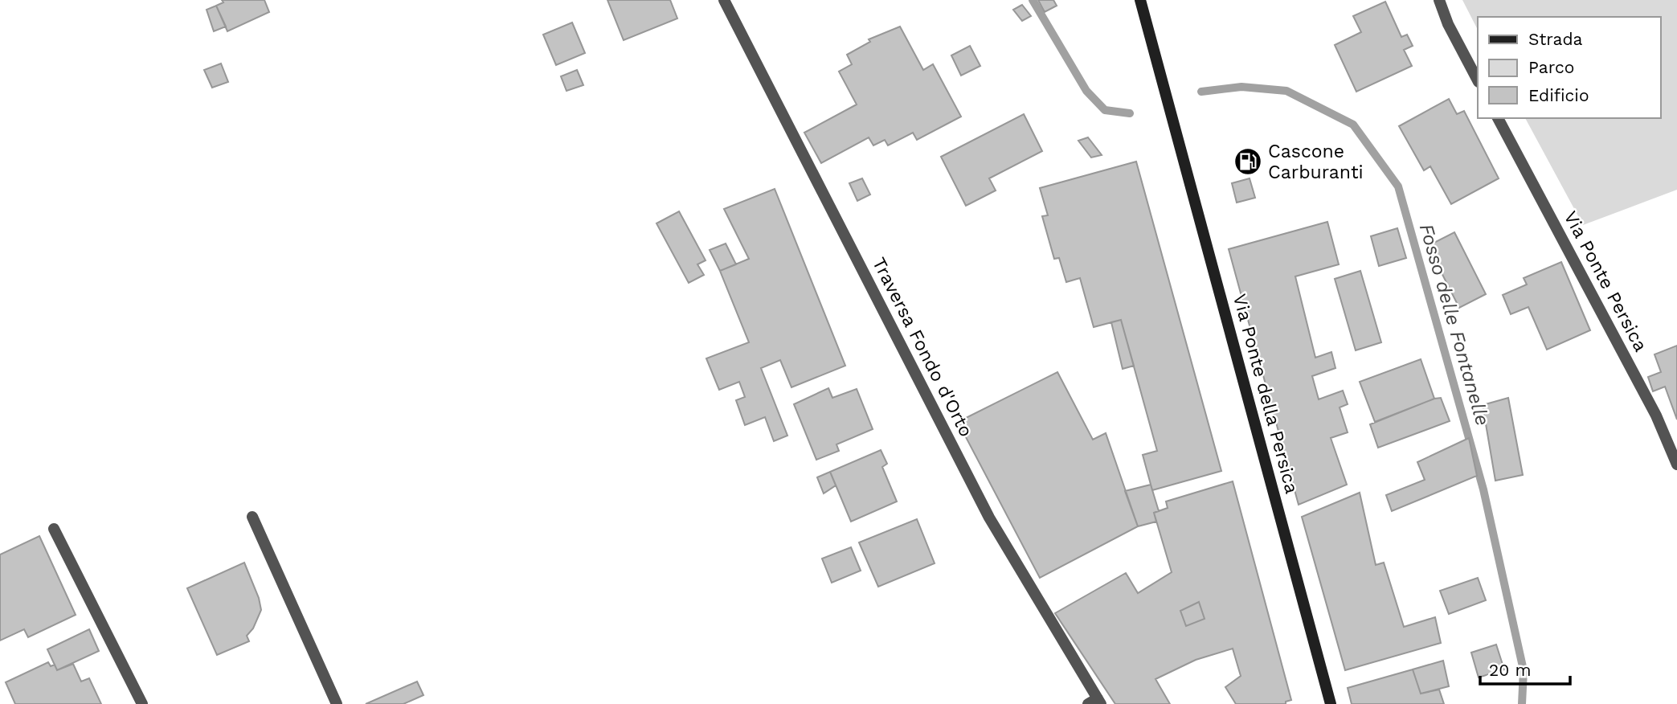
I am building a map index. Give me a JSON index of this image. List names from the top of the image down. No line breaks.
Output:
{"streets":{"main road":["Via Ponte della Persica"],"street":["Via Ponte Persica","Traversa Fondo d'Orto"]},"water":["Fosso delle Fontanelle"],"places":{"fuel station":["Cascone Carburanti"]},"legend":["Strada","Parco","Edificio"],"scale_bar":"20 m"}
